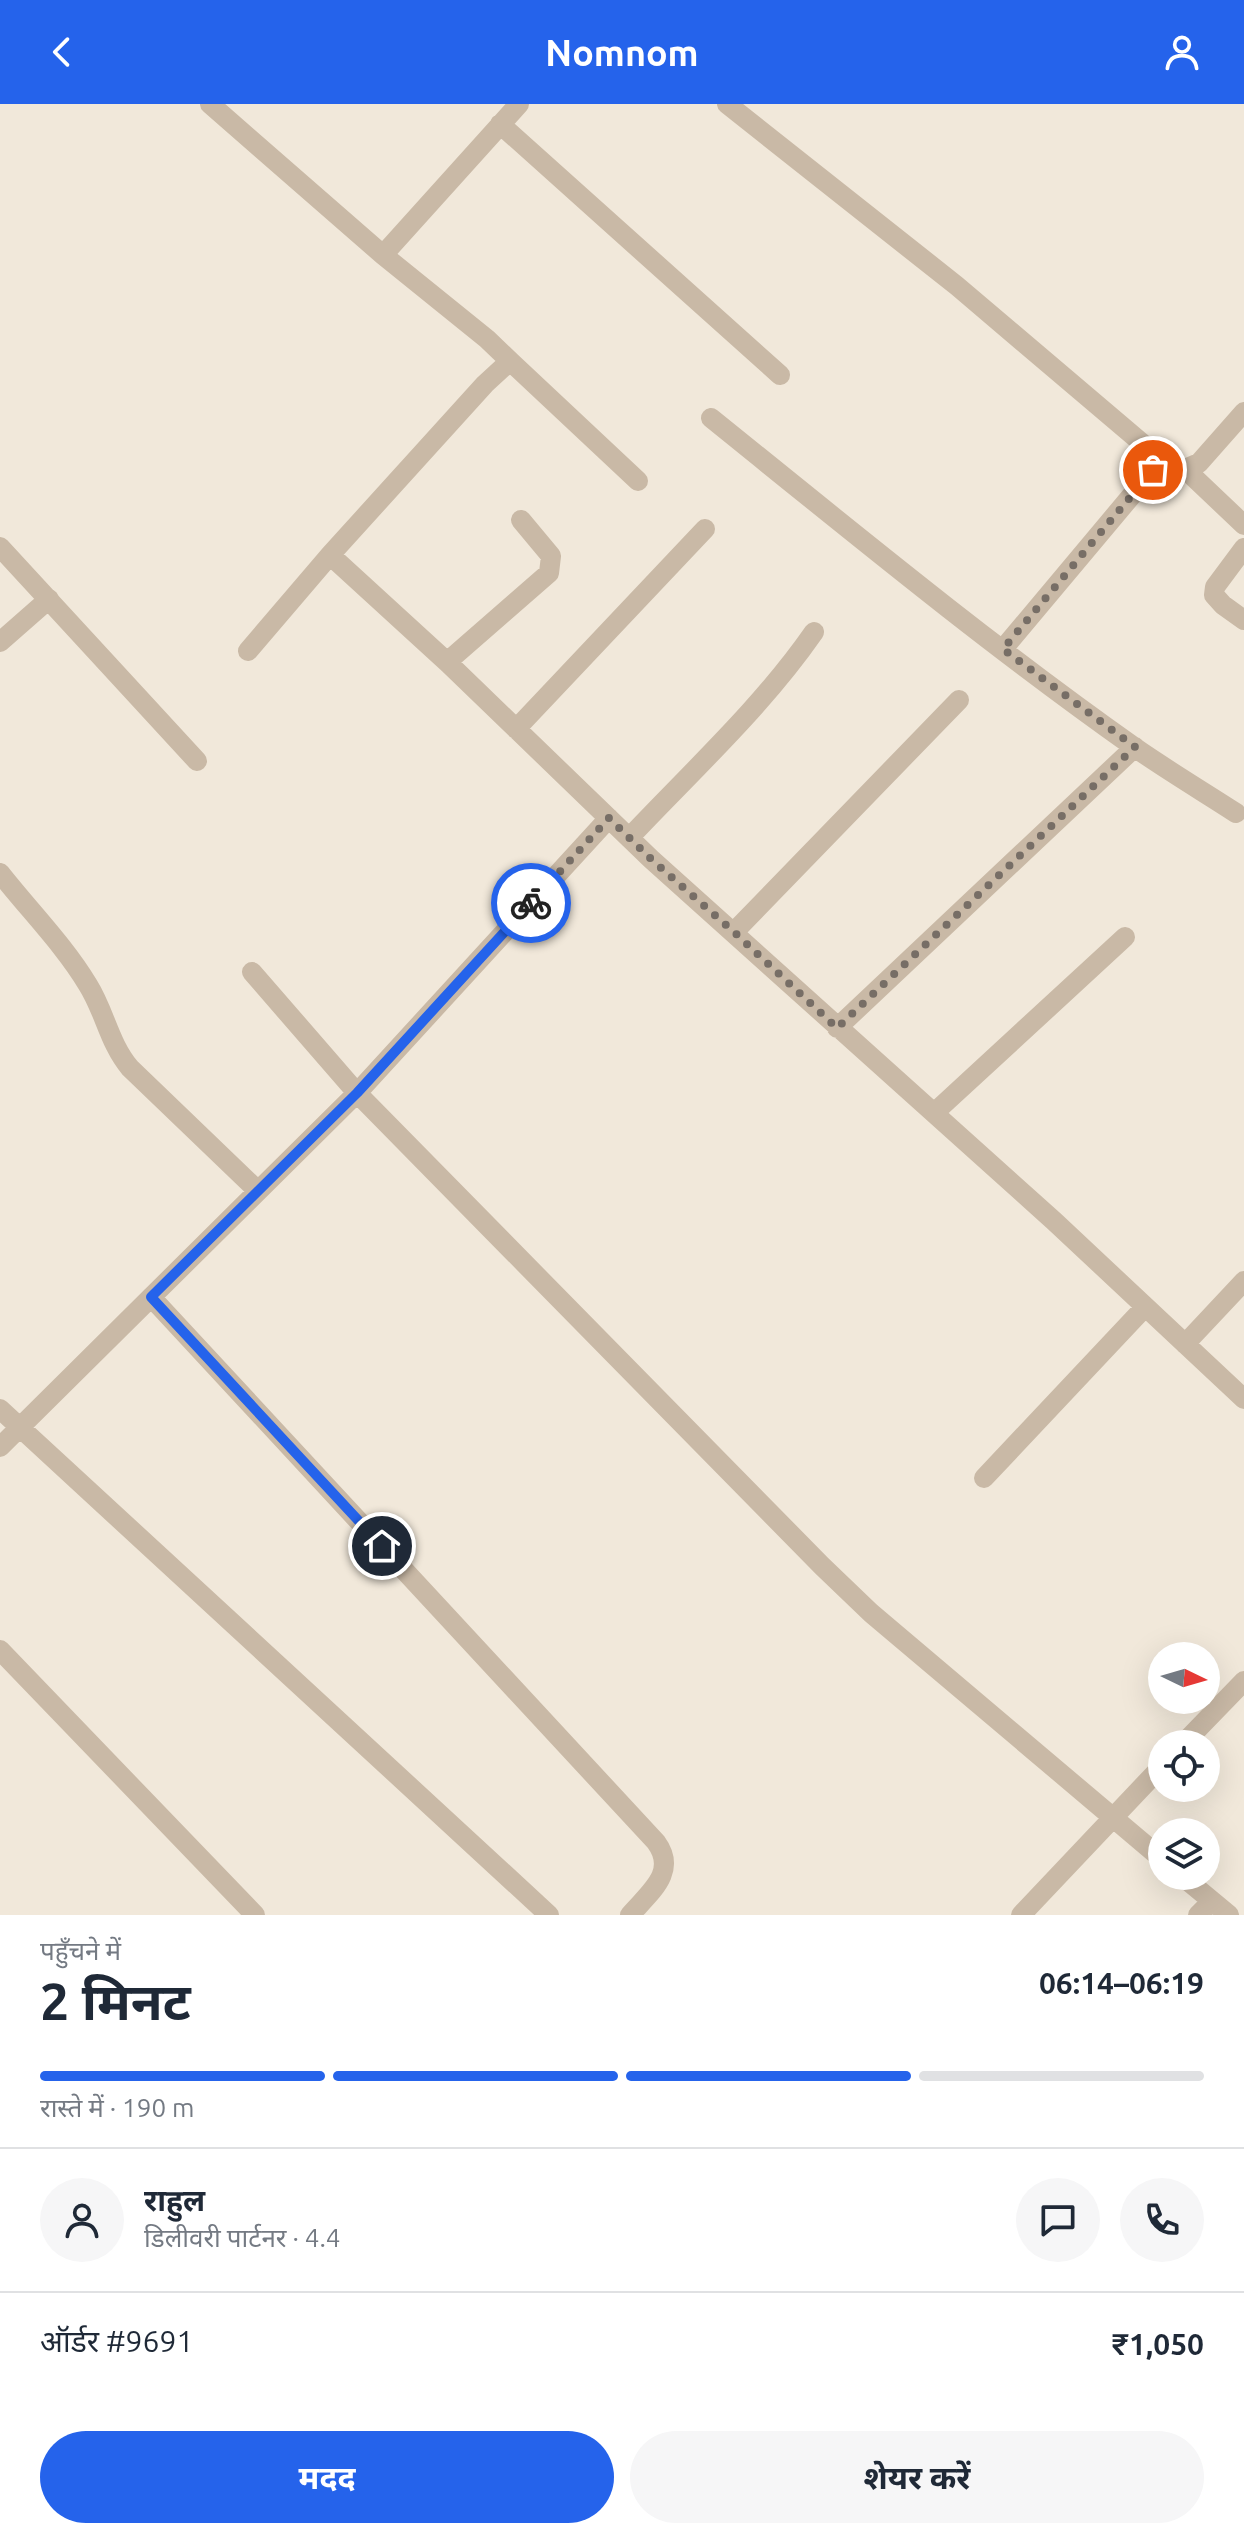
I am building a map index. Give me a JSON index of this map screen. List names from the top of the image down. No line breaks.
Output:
{"north":"right","page":{"header":"Nomnom","heading":["2 मिनट","पहुँचने में","06:14–06:19"],"panel":["राहुल","डिलीवरी पार्टनर · 4.4","ऑर्डर #9691","₹1,050"],"bar":"रास्ते में · 190 m","buttons":["मदद","शेयर करें"]}}
